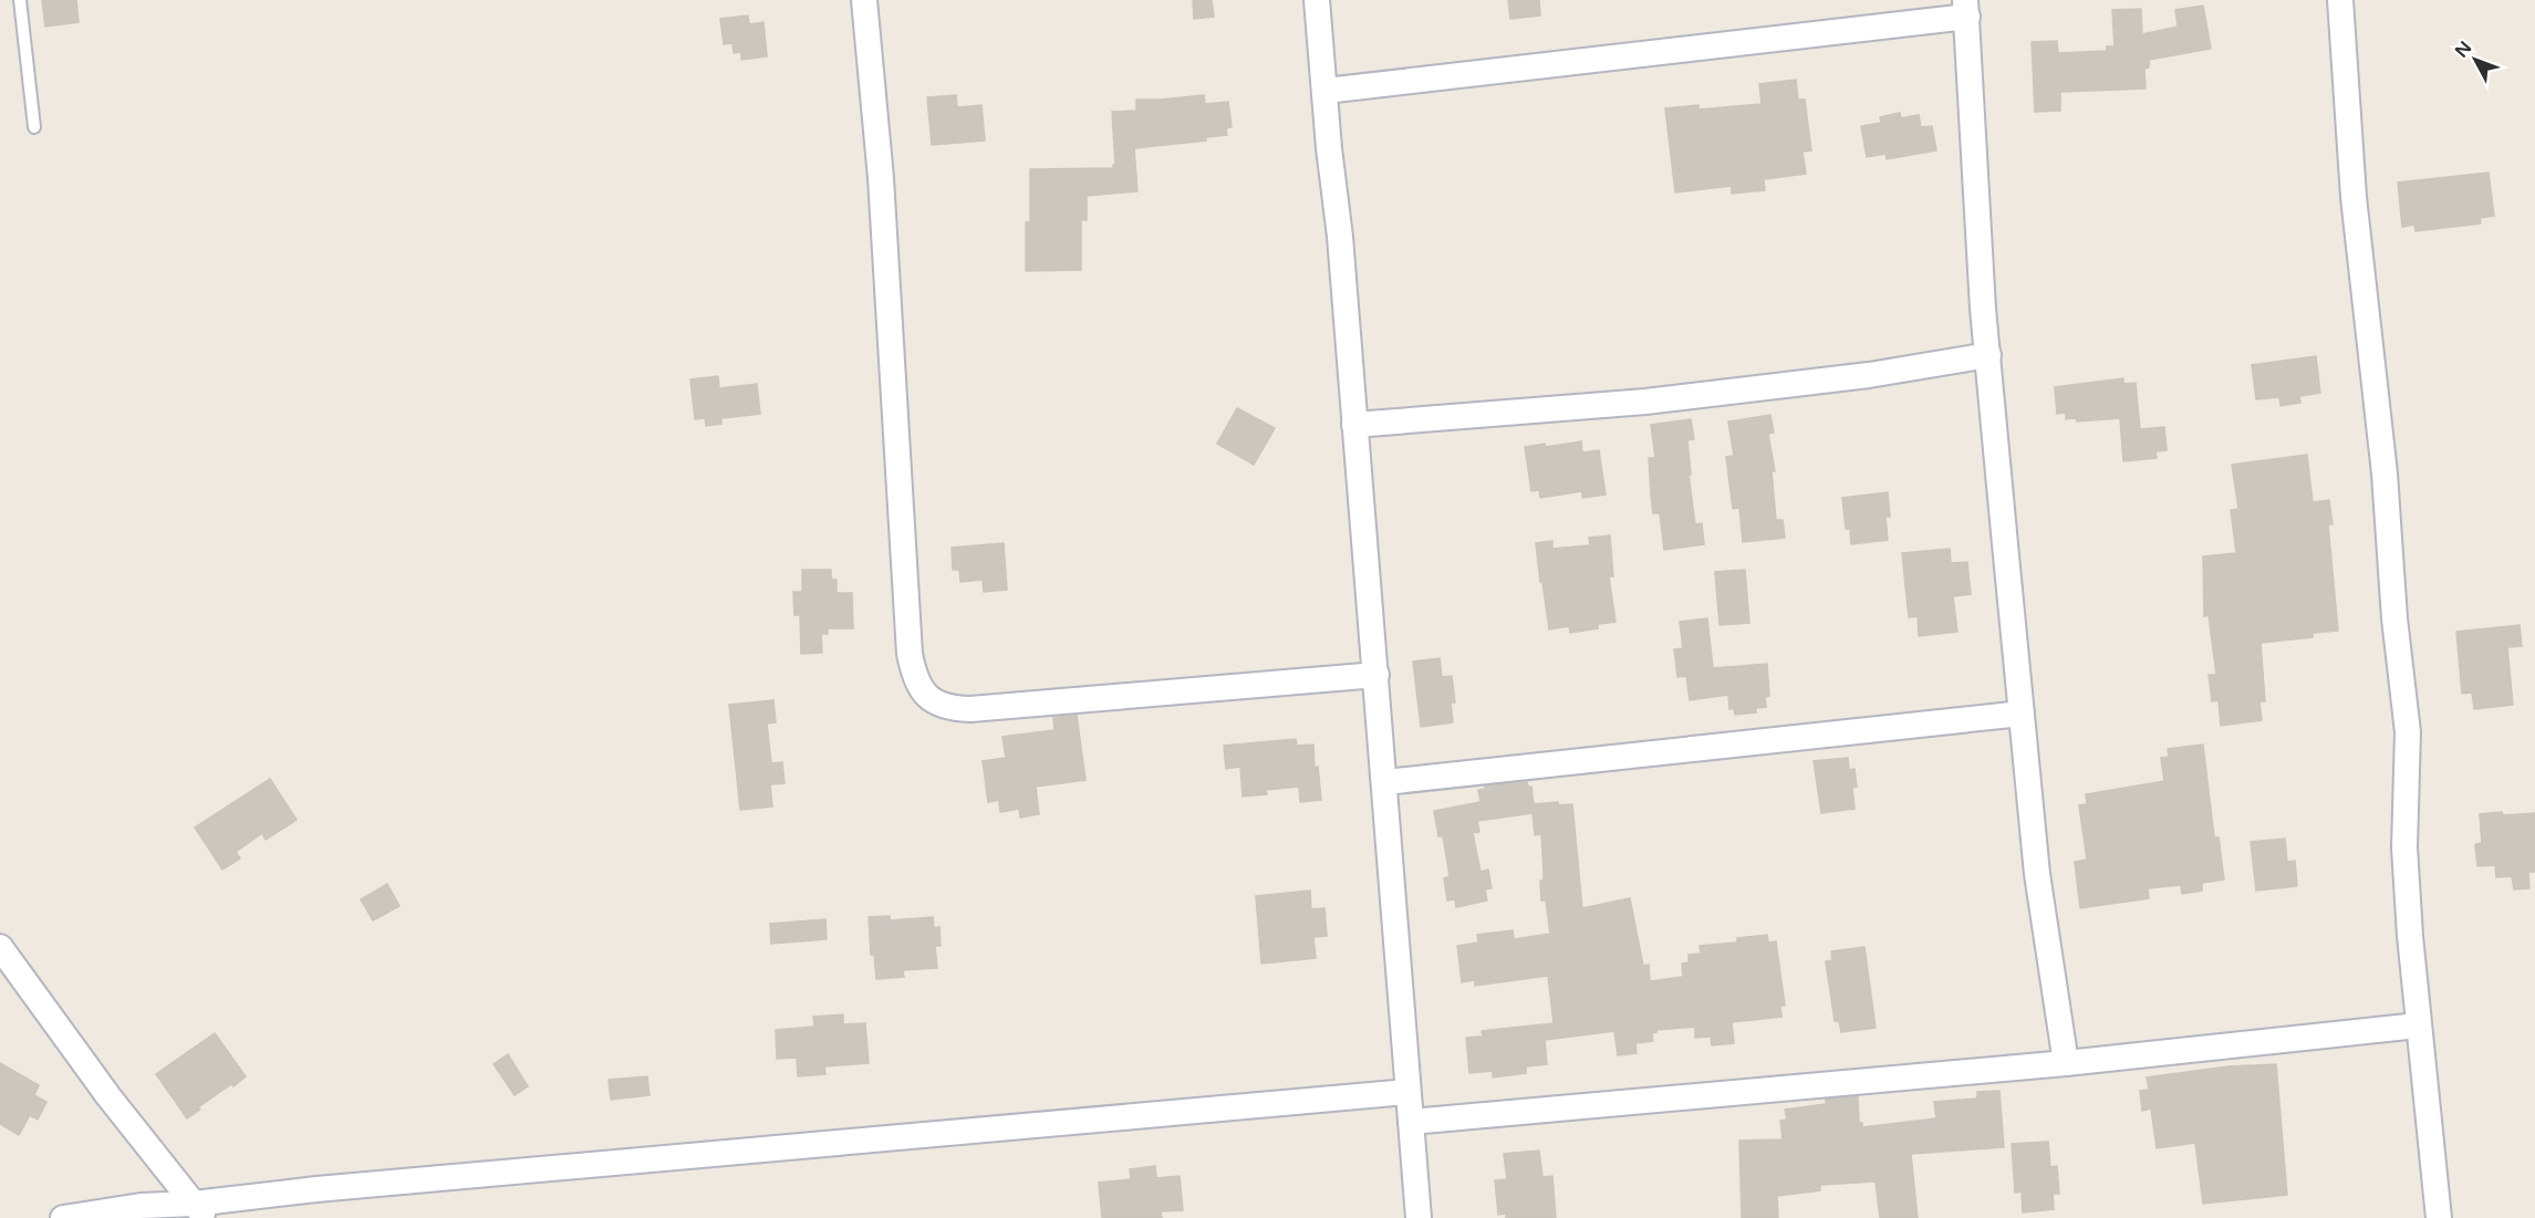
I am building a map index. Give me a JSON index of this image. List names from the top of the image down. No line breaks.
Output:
{"north":"top left"}
